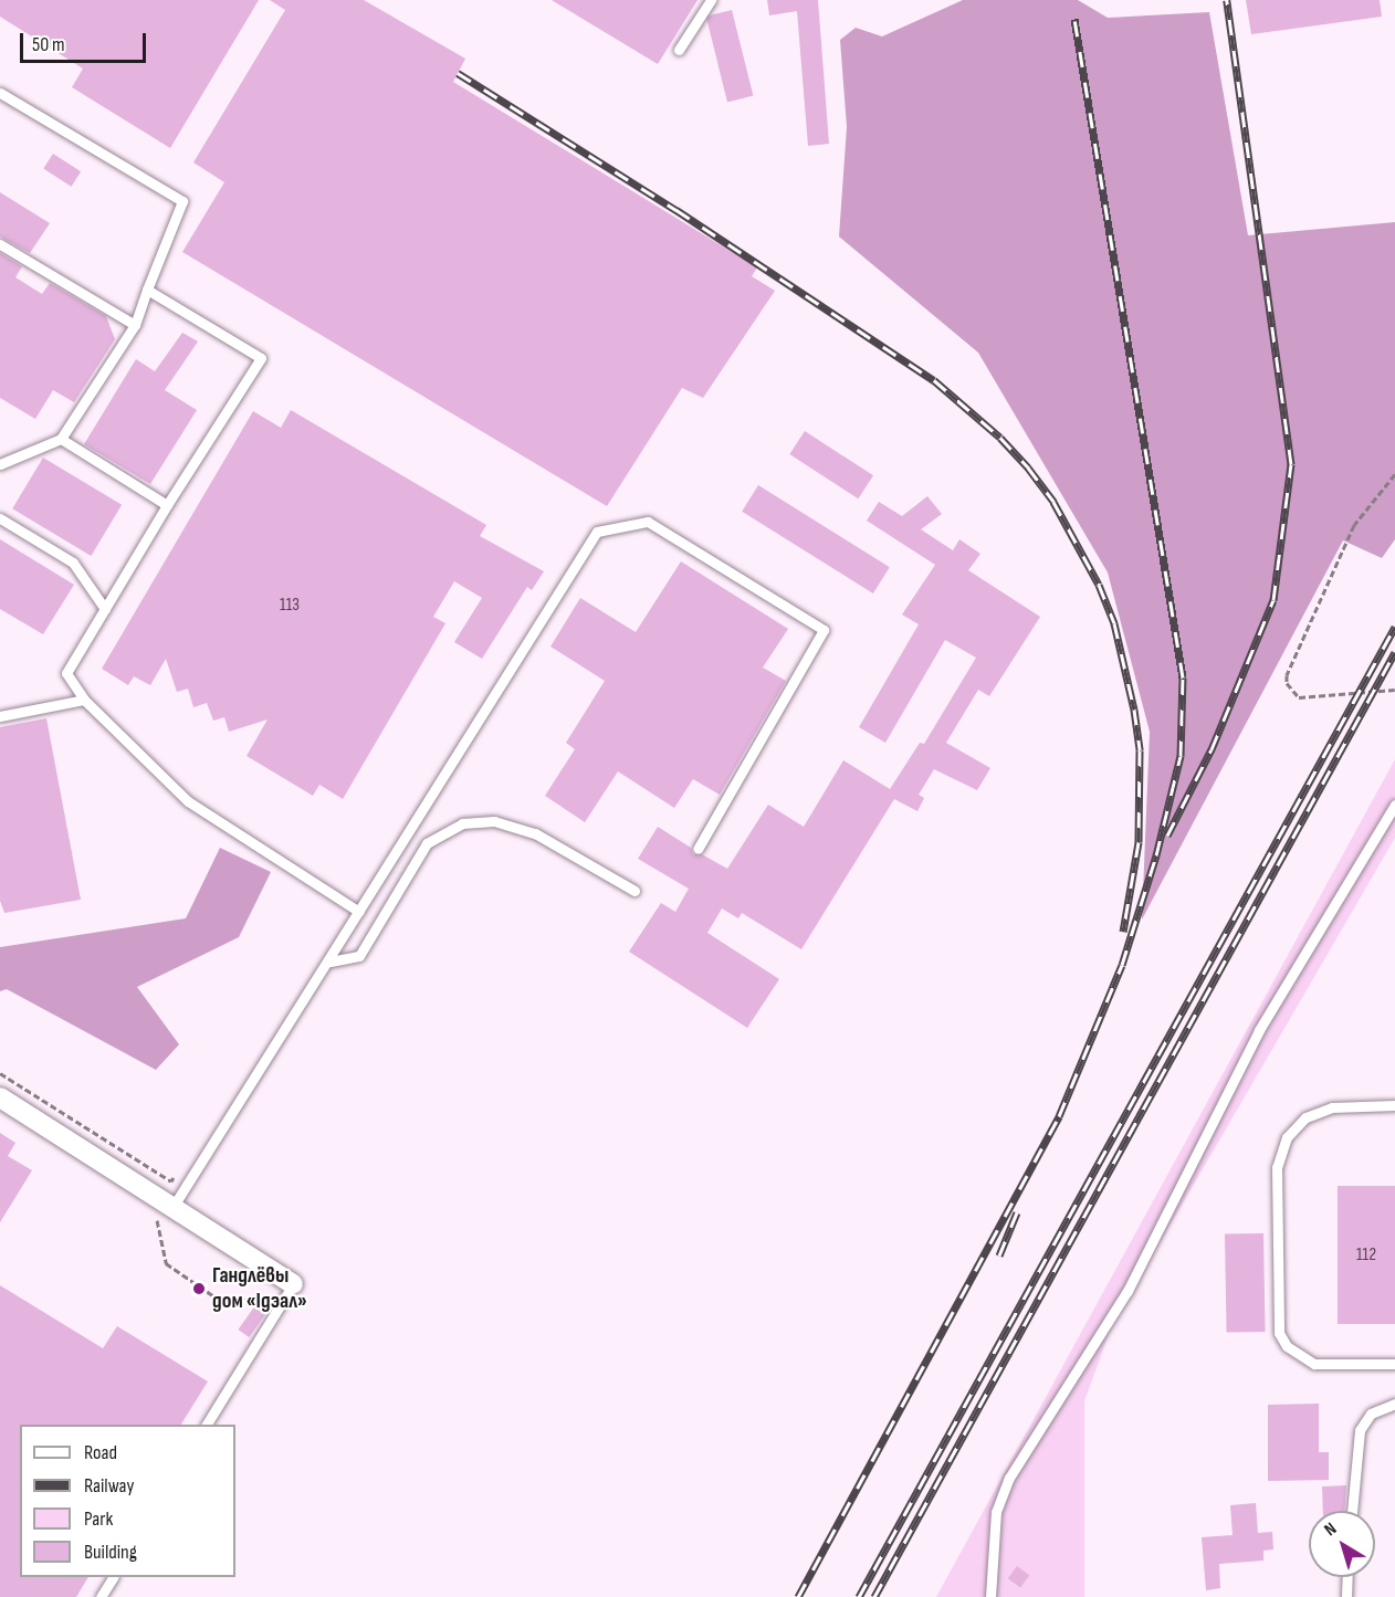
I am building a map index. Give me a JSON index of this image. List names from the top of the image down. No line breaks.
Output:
{"places":["Гандлёвы дом «Ідэал»"],"house_numbers":["113","112"],"legend":["Road","Railway","Park","Building"],"scale_bar":"50 m","north":"top left"}
